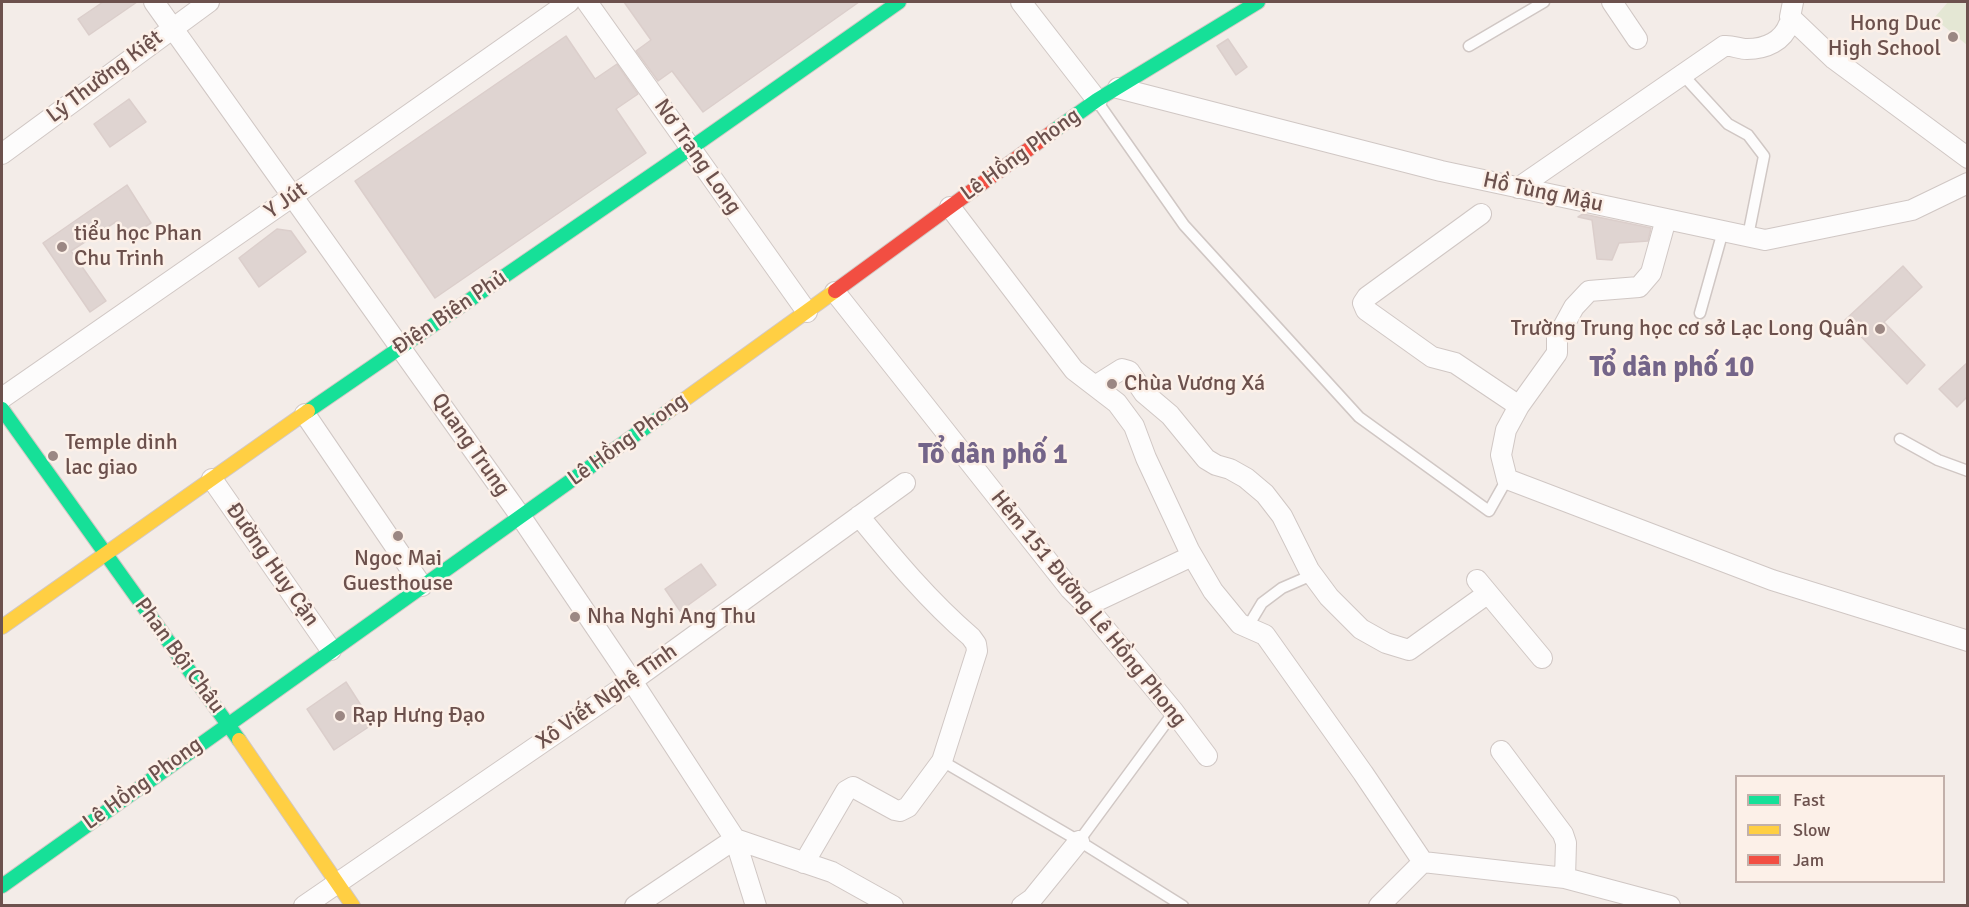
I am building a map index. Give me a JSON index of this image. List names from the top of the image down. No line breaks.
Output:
{"streets":{"street":["Lý Thường Kiệt","Lê Hồng Phong","Nơ Trang Long","Hồ Tùng Mậu","Y Jút","Điện Biên Phủ","Quang Trung","Đường Huy Cận","Hẻm 151 Đường Lê Hồng Phong","Phan Bội Châu","Xô Viết Nghệ Tĩnh"]},"crossings":[["Lý Thường Kiệt","Quang Trung"],["Lê Hồng Phong","Nơ Trang Long"],["Lê Hồng Phong","Hồ Tùng Mậu"],["Lê Hồng Phong","Quang Trung"],["Lê Hồng Phong","Đường Huy Cận"],["Lê Hồng Phong","Hẻm 151 Đường Lê Hồng Phong"],["Lê Hồng Phong","Phan Bội Châu"],["Nơ Trang Long","Điện Biên Phủ"],["Y Jút","Quang Trung"],["Điện Biên Phủ","Quang Trung"],["Điện Biên Phủ","Đường Huy Cận"],["Điện Biên Phủ","Phan Bội Châu"],["Quang Trung","Xô Viết Nghệ Tĩnh"],["Phan Bội Châu","Xô Viết Nghệ Tĩnh"]],"districts":["Tổ dân phố 10","Tổ dân phố 1"],"places":["Hong Duc High School","tiểu học Phan Chu Trinh","Trường Trung học cơ sở Lạc Long Quân","Chùa Vương Xá","Temple dinh lac giao","Ngoc Mai Guesthouse","Nha Nghi Ang Thu","Rạp Hưng Đạo"],"legend":["Fast","Slow","Jam"]}
